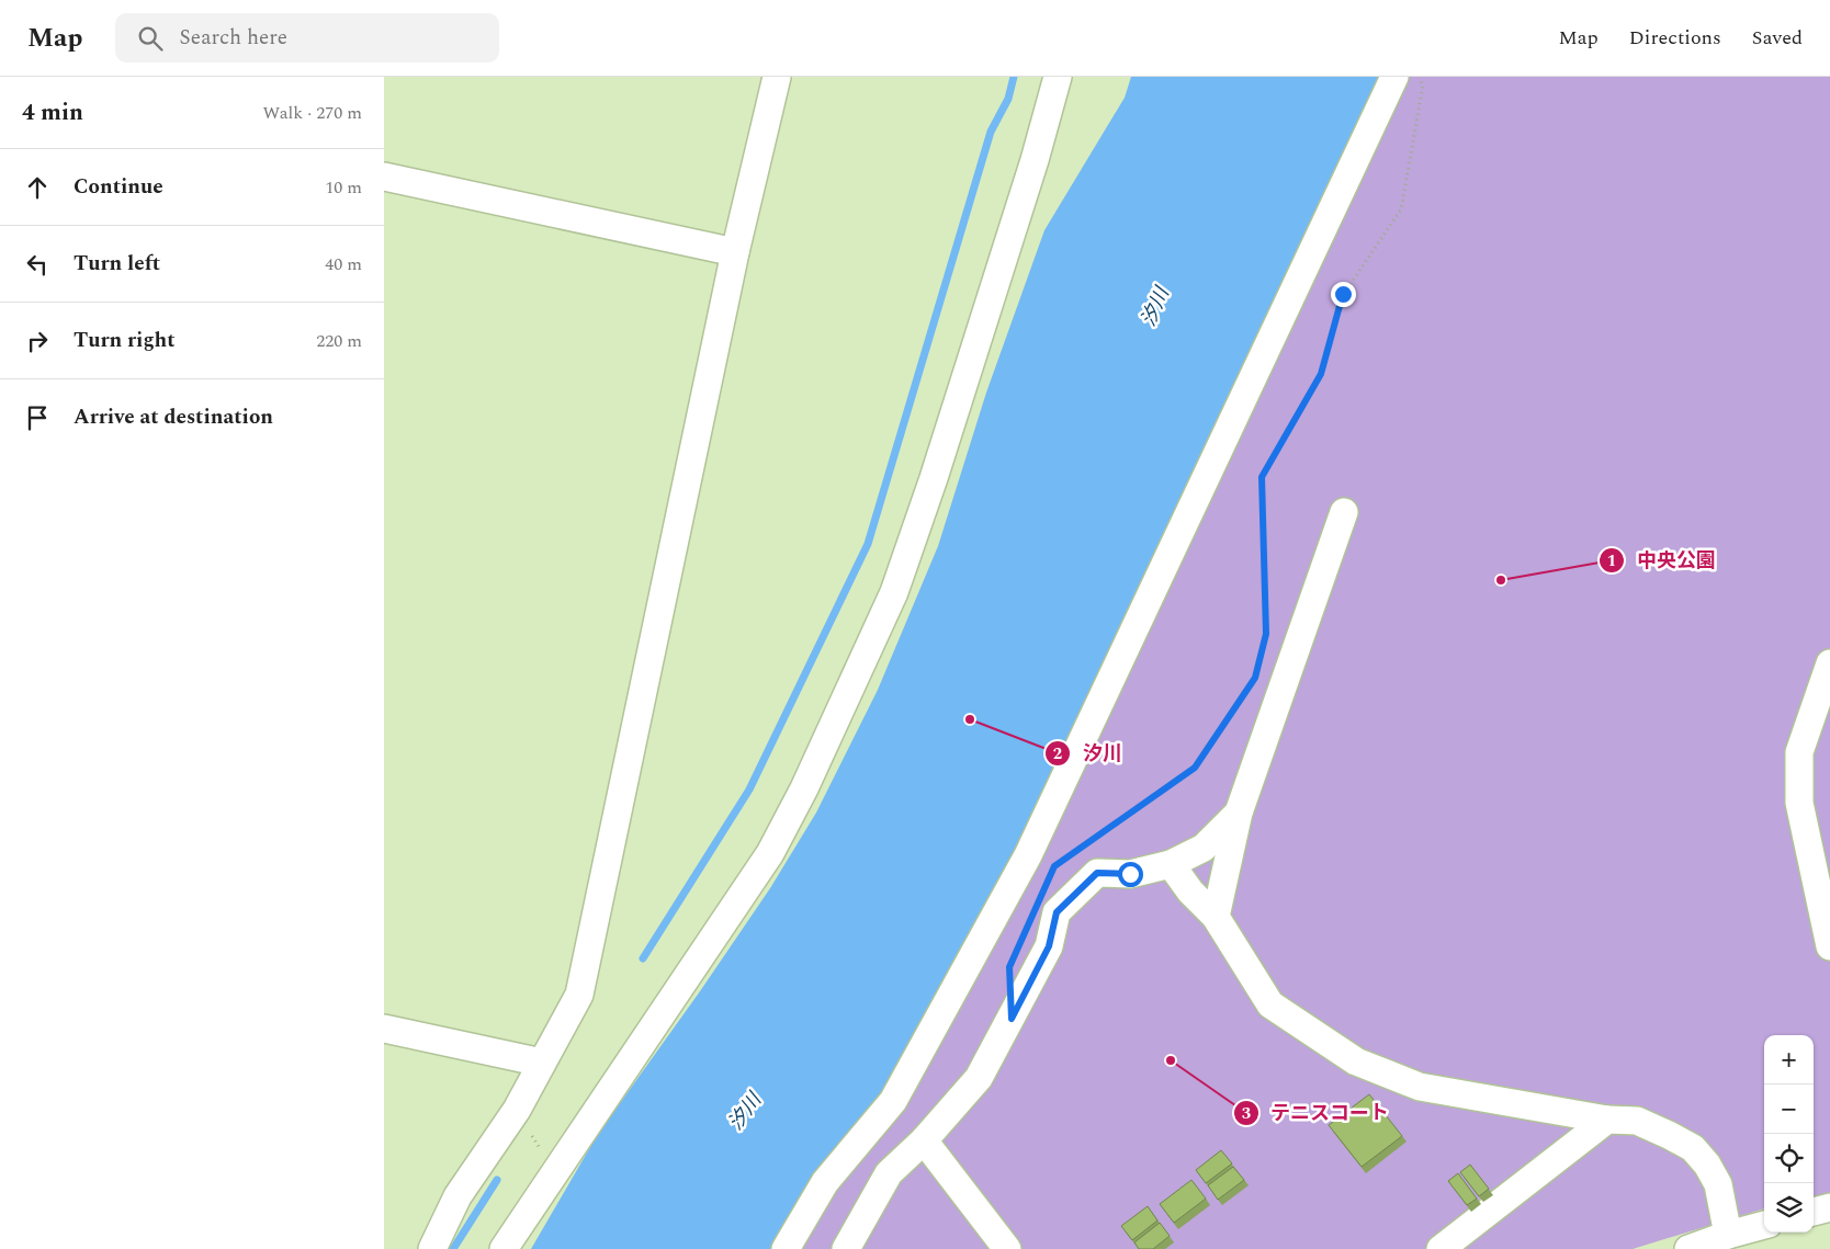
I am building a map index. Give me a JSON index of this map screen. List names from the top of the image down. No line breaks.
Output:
{"water":["汐川"],"places":["中央公園","汐川","テニスコート"],"page":{"header":"Map","search":"Search here","nav":["Map","Directions","Saved"],"heading":["4 min","Walk · 270 m"],"list":[["Continue","10 m"],["Turn left","40 m"],["Turn right","220 m"],"Arrive at destination"],"map_buttons":["+","−"]}}
